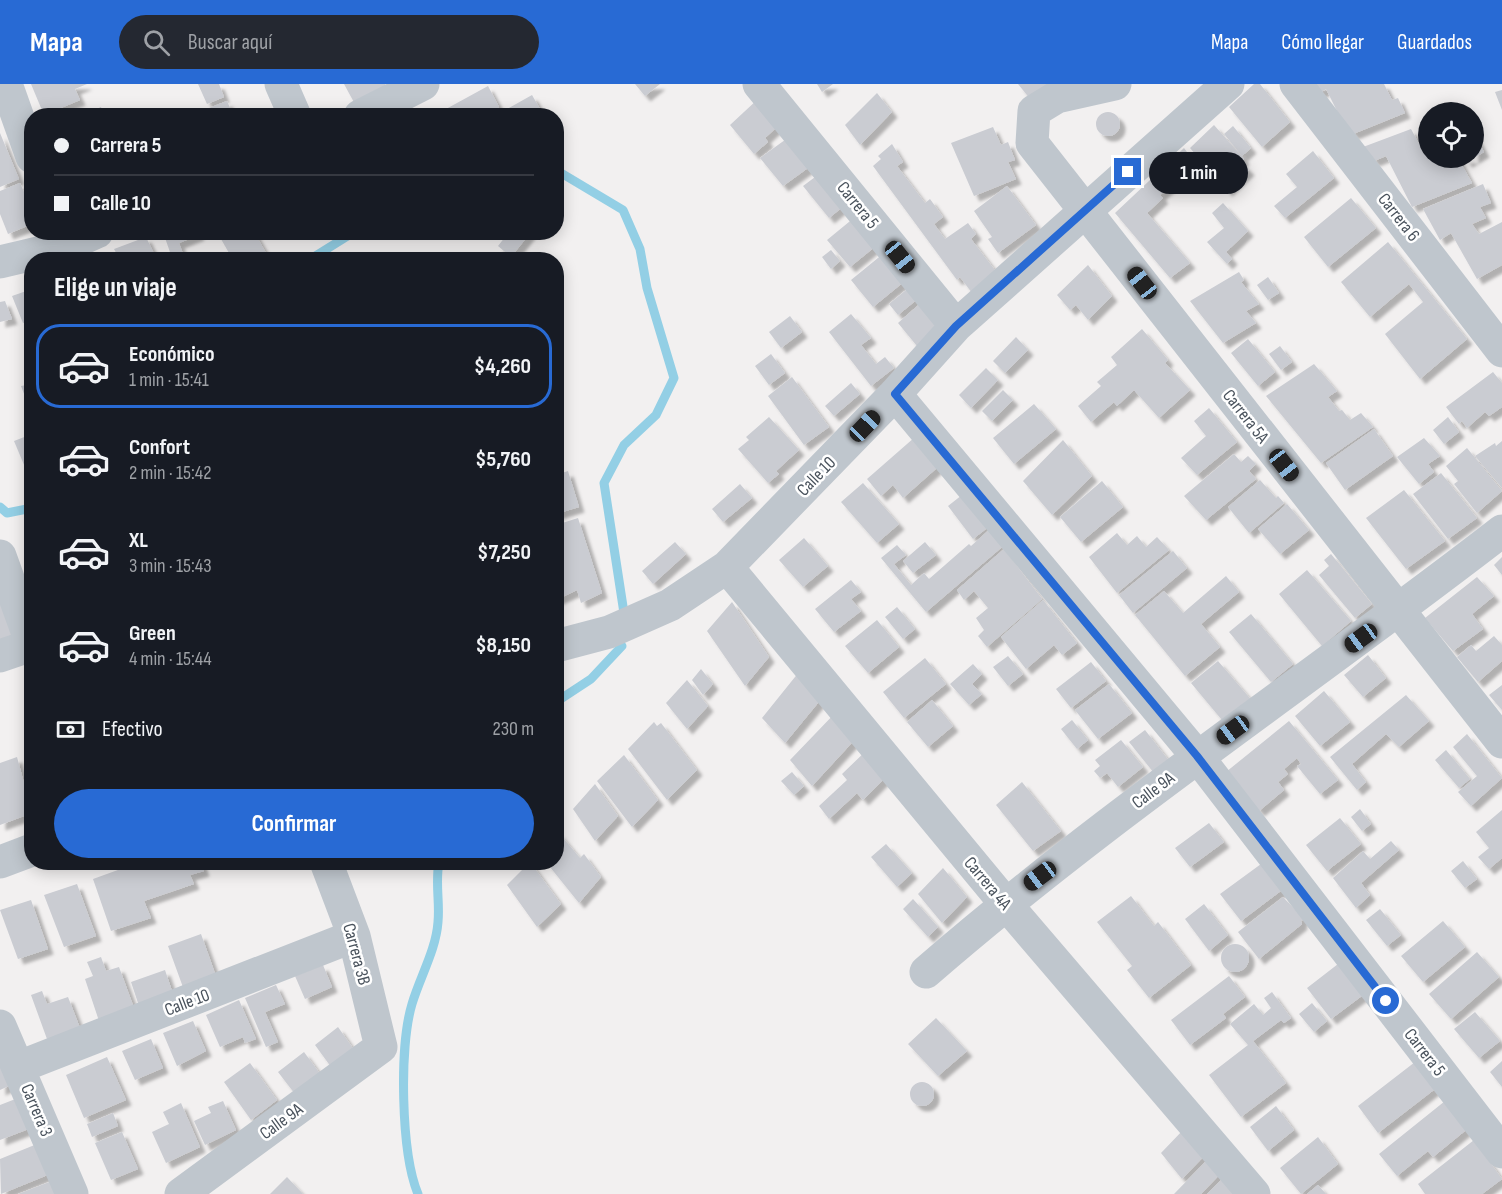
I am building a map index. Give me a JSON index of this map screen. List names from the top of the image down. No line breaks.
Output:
{"streets":{"street":["Carrera 5","Carrera 6","Carrera 5A","Calle 10","Calle 9A","Carrera 4A","Carrera 3B","Carrera 3"]},"crossings":[["Carrera 5","Calle 10"],["Carrera 5","Calle 9A"],["Carrera 5A","Calle 10"],["Carrera 5A","Calle 9A"],["Calle 10","Carrera 4A"],["Calle 10","Carrera 3B"],["Calle 10","Carrera 3"],["Calle 9A","Carrera 4A"],["Calle 9A","Carrera 3B"]],"page":{"header":"Mapa","search":"Buscar aquí","nav":["Mapa","Cómo llegar","Guardados"],"banner":["Carrera 5","Calle 10"],"bubble":"1 min","heading":"Elige un viaje","list":[{"name":"Económico","note":"1 min · 15:41","value":"$4,260"},{"name":"Confort","note":"2 min · 15:42","value":"$5,760"},{"name":"XL","note":"3 min · 15:43","value":"$7,250"},{"name":"Green","note":"4 min · 15:44","value":"$8,150"}],"pay":["Efectivo","230 m"],"buttons":"Confirmar"}}
